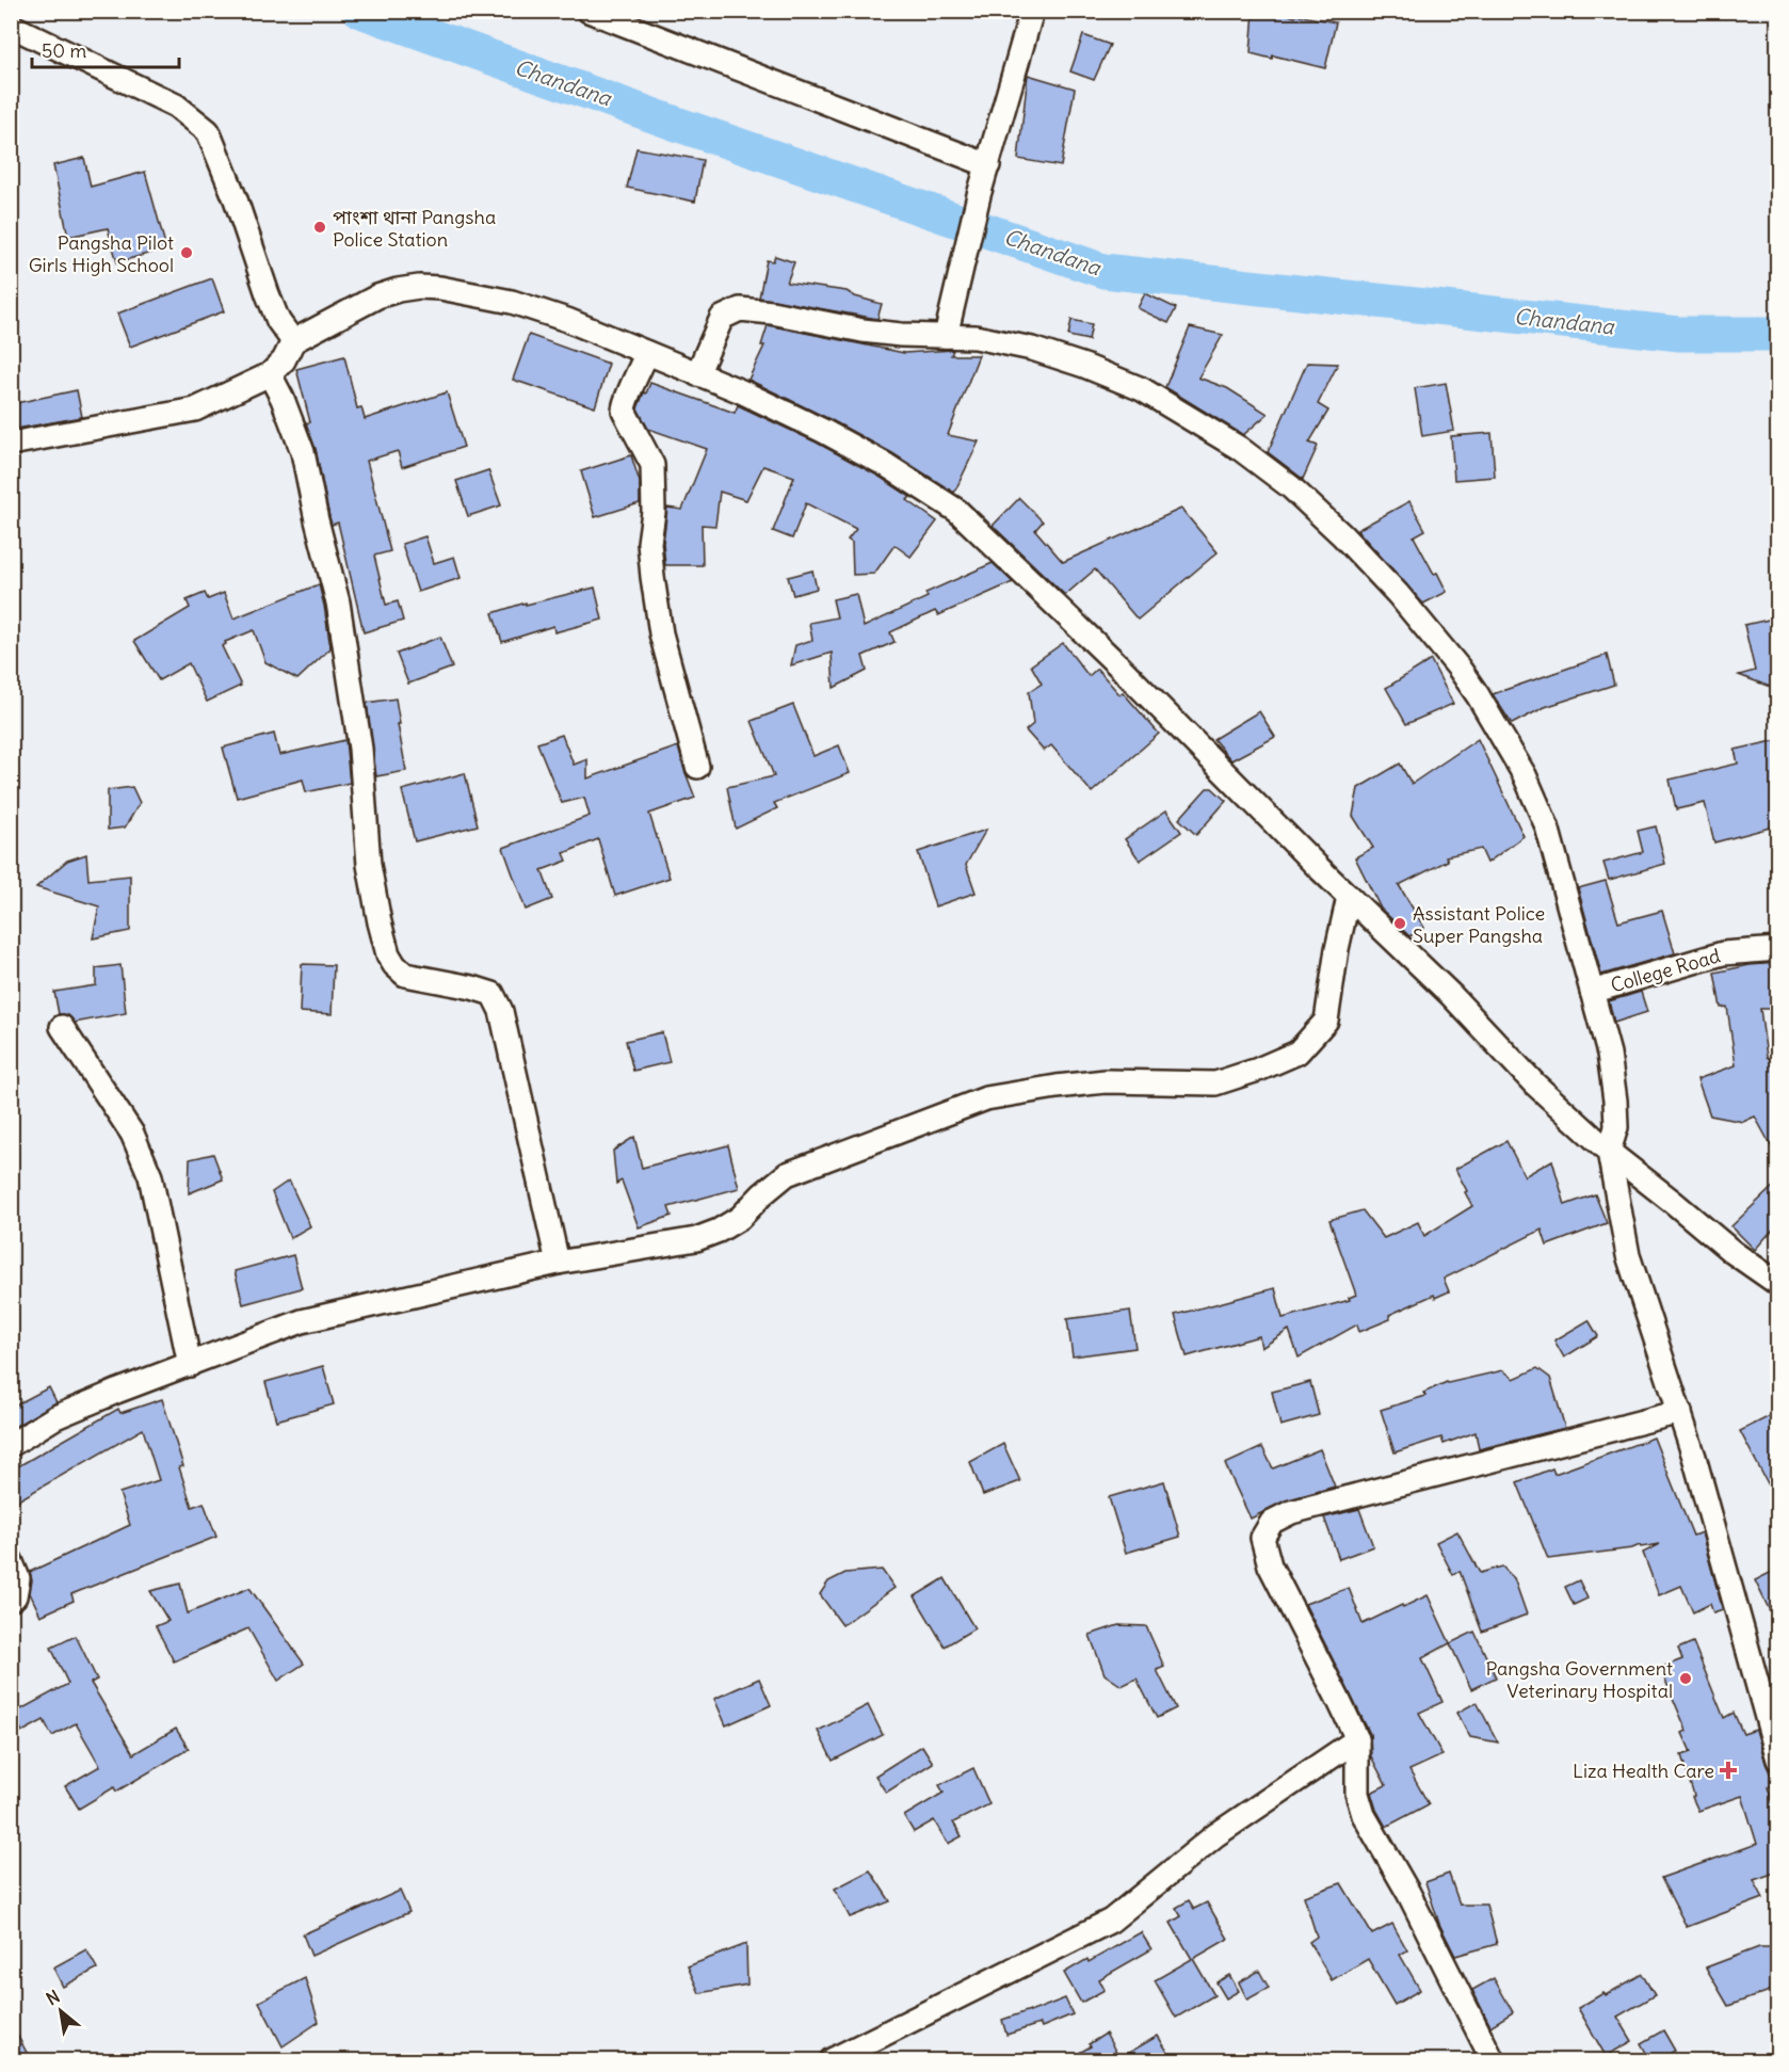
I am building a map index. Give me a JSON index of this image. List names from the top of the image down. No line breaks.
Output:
{"streets":{"street":["College Road"]},"water":["Chandana"],"places":{"other":["পাংশা থানা Pangsha Police Station","Pangsha Pilot Girls High School","Assistant Police Super Pangsha","Pangsha Government Veterinary Hospital"],"health":["Liza Health Care"]},"scale_bar":"50 m","north":"top left"}
